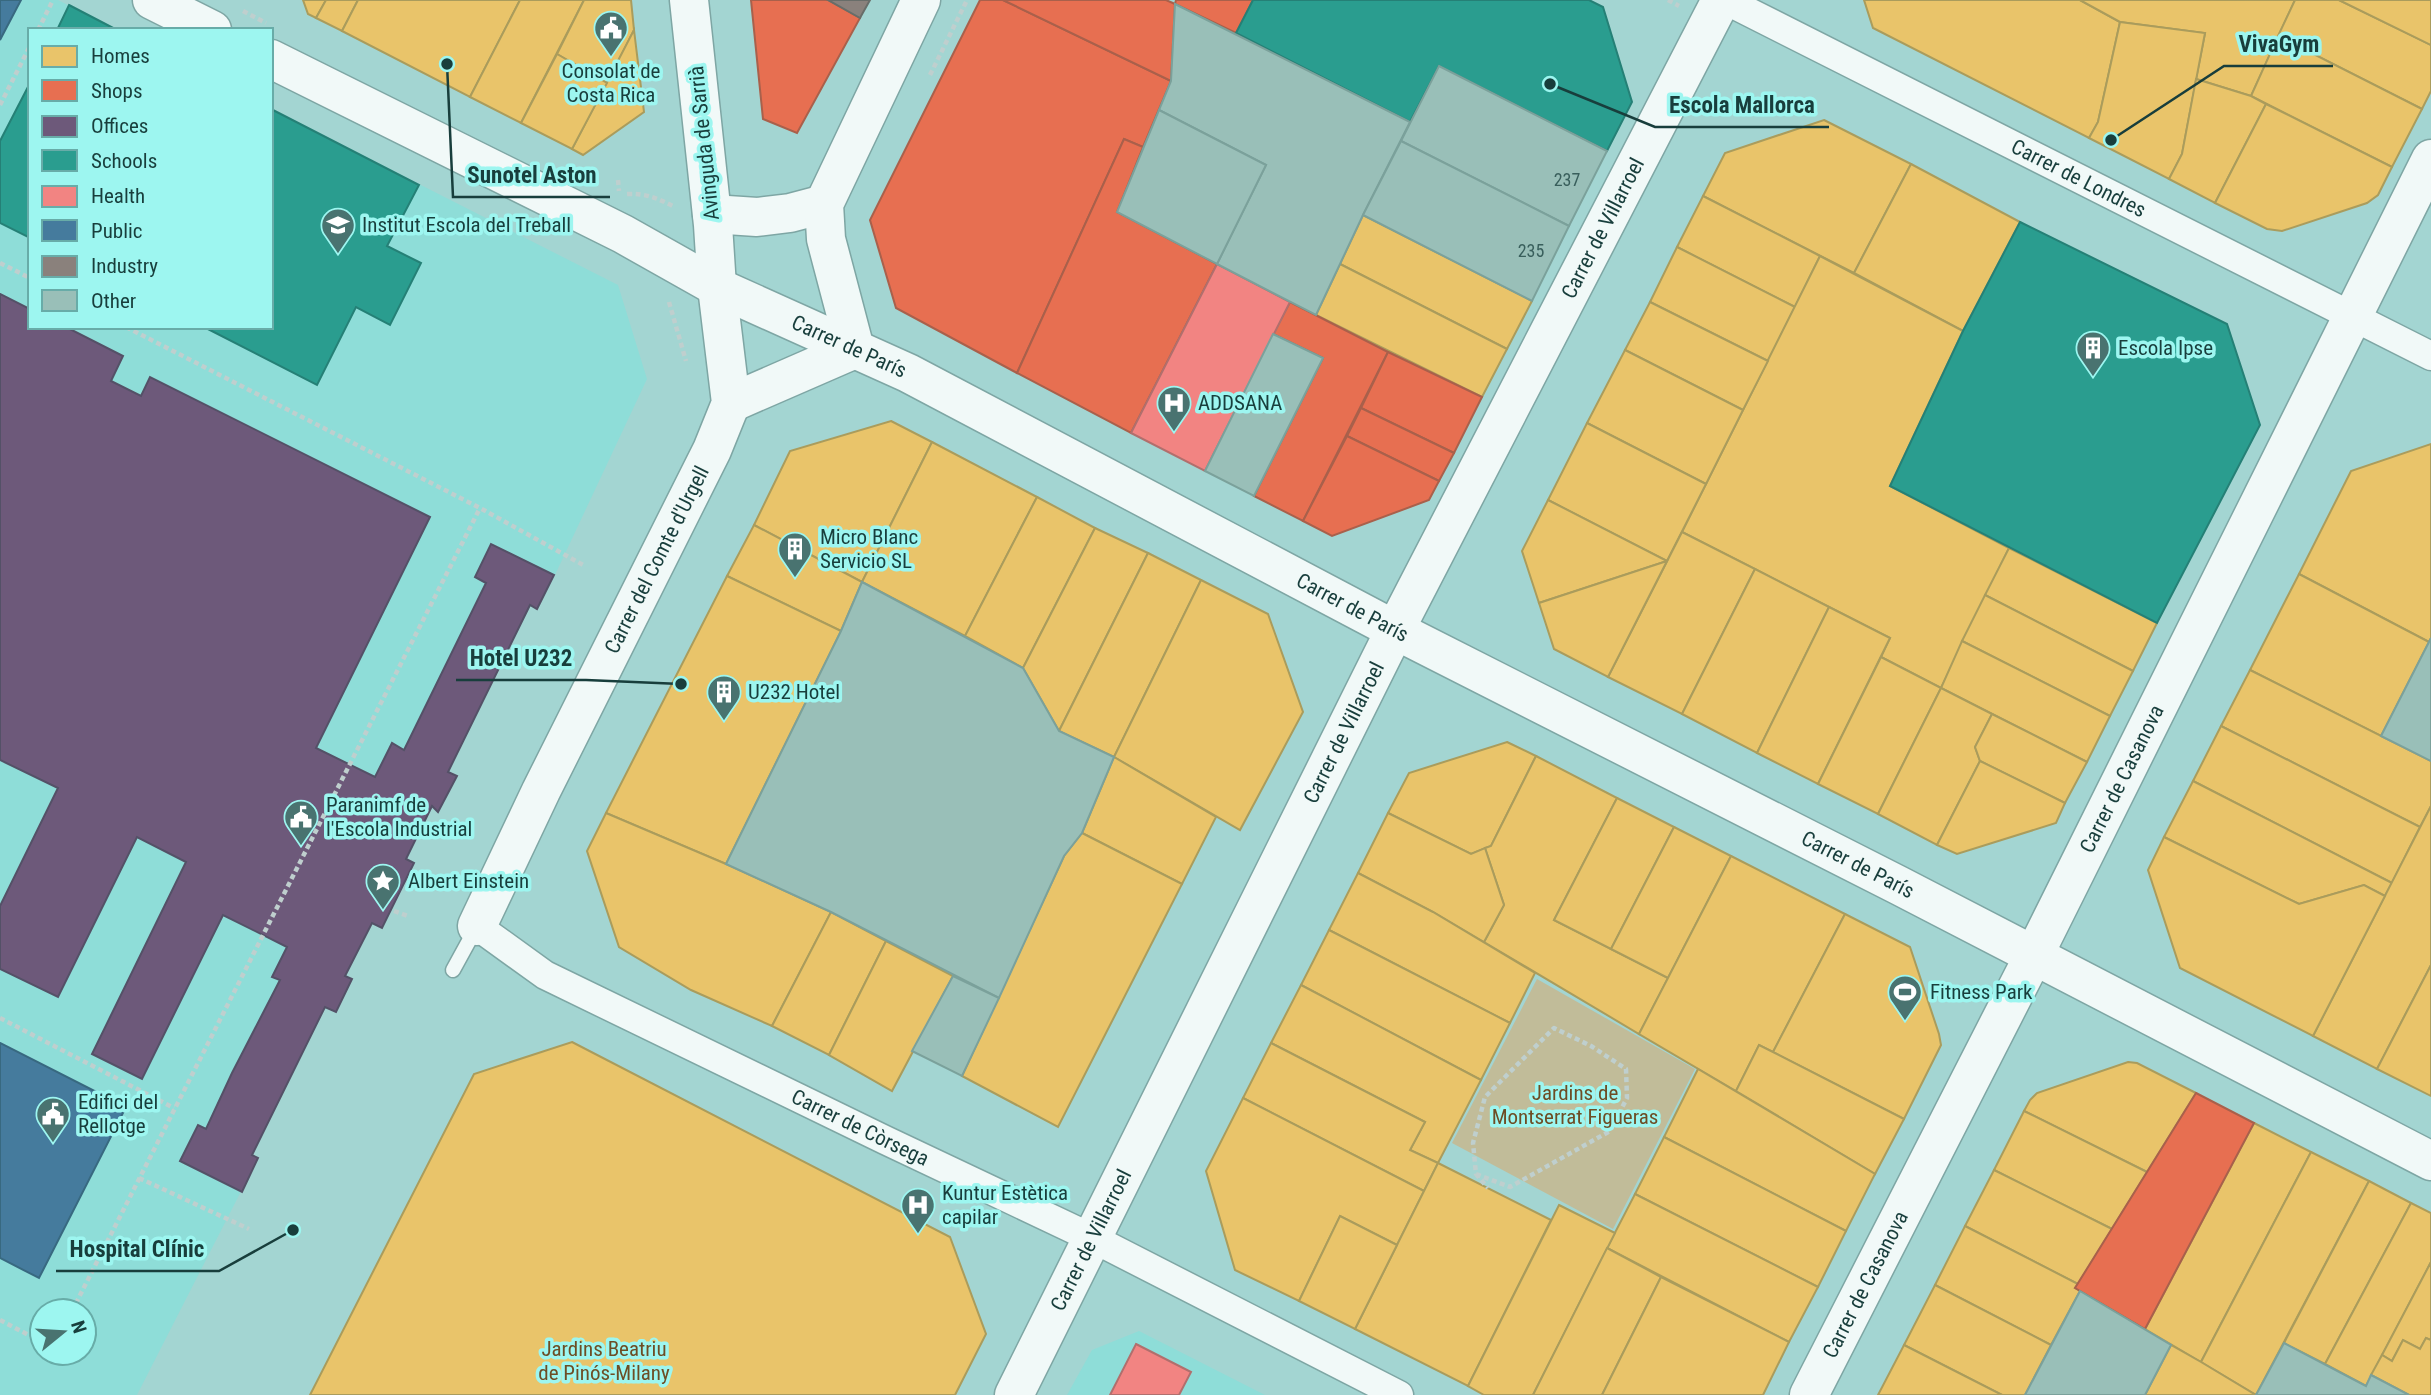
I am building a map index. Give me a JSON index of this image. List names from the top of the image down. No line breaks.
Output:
{"streets":{"main road":["Avinguda de Sarrià","Carrer de Villarroel","Carrer de París","Carrer del Comte d'Urgell","Carrer de Casanova"],"street":["Carrer de Londres","Carrer de Còrsega"]},"crossings":[["Avinguda de Sarrià","Carrer de París"],["Avinguda de Sarrià","Carrer del Comte d'Urgell"],["Carrer de Londres","Carrer de Villarroel"],["Carrer de Londres","Carrer de Casanova"],["Carrer de Villarroel","Carrer de París"],["Carrer de Villarroel","Carrer de Còrsega"],["Carrer de París","Carrer del Comte d'Urgell"],["Carrer de París","Carrer de Casanova"],["Carrer del Comte d'Urgell","Carrer de Còrsega"]],"parks":["Jardins de Montserrat Figueras","Jardins Beatriu de Pinós-Milany"],"places":{"public building":["Consolat de Costa Rica","Paranimf de l'Escola Industrial","Edifici del Rellotge"],"other":["Sunotel Aston","Escola Mallorca","VivaGym","Hotel U232","Hospital Clínic"],"school or university":["Institut Escola del Treball"],"building":["Escola Ipse","Micro Blanc Servicio SL","U232 Hotel"],"hospital":["ADDSANA","Kuntur Estètica capilar"],"place":["Albert Einstein"],"sports":["Fitness Park"]},"house_numbers":["237","235"],"legend":["Homes","Shops","Offices","Schools","Health","Public","Industry","Other"],"north":"right"}
